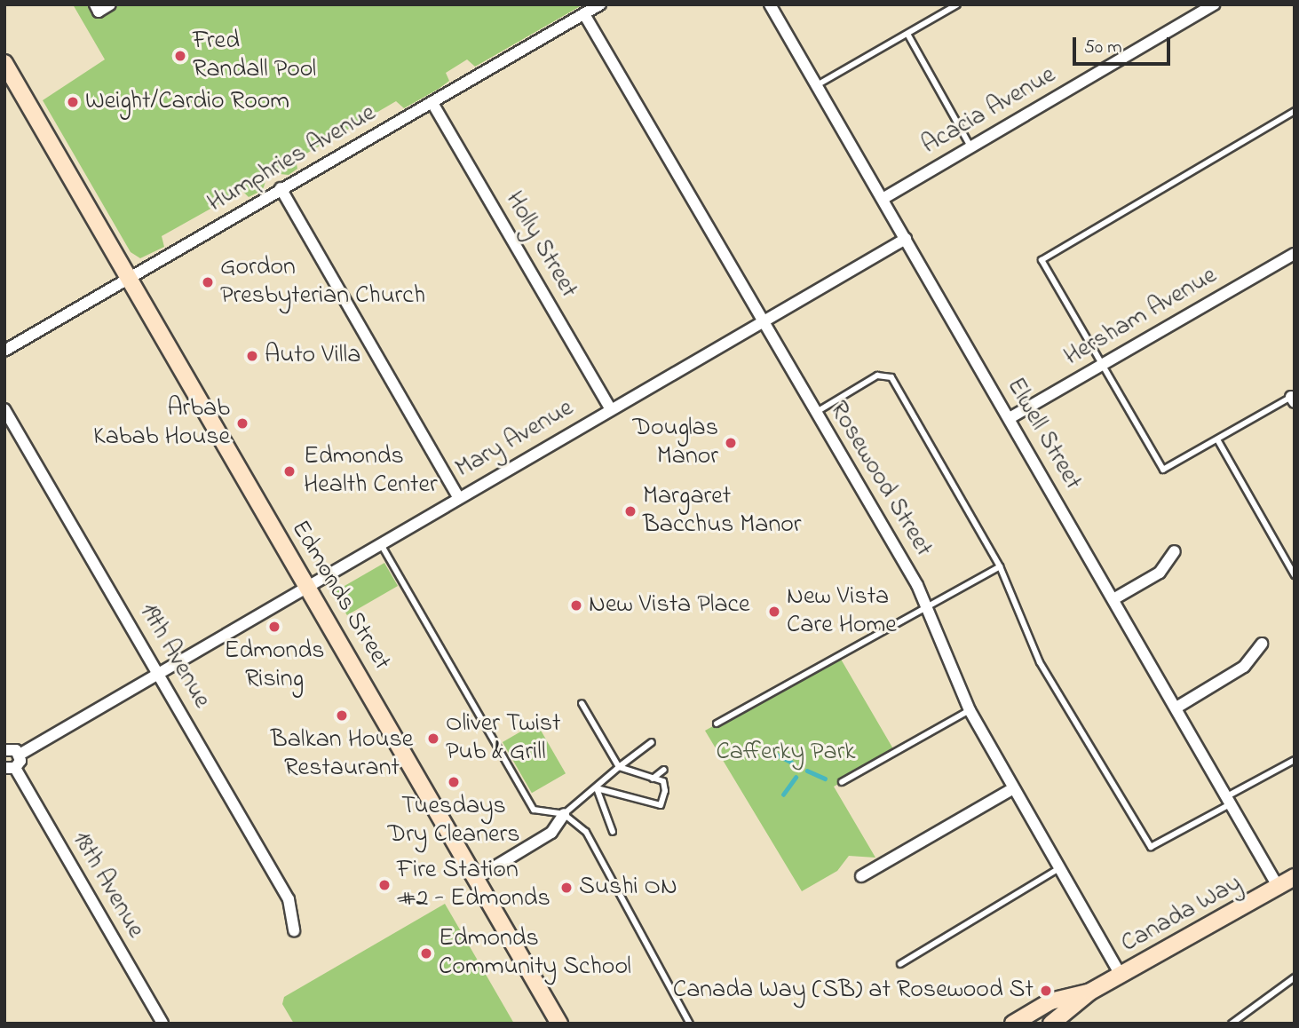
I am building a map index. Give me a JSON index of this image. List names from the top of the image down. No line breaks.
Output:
{"streets":{"street":["Acacia Avenue","Humphries Avenue","Holly Street","Hersham Avenue","Elwell Street","Mary Avenue","Rosewood Street","Edmonds Street","19th Avenue","18th Avenue","Canada Way"]},"crossings":[["Acacia Avenue","Elwell Street"],["Humphries Avenue","Holly Street"],["Humphries Avenue","Rosewood Street"],["Humphries Avenue","Edmonds Street"],["Holly Street","Mary Avenue"],["Hersham Avenue","Elwell Street"],["Elwell Street","Mary Avenue"],["Elwell Street","Canada Way"],["Mary Avenue","Rosewood Street"],["Mary Avenue","Edmonds Street"],["Mary Avenue","19th Avenue"],["Rosewood Street","Canada Way"]],"parks":["Cafferky Park"],"places":["Fred Randall Pool","Weight/Cardio Room","Gordon Presbyterian Church","Auto Villa","Arbab Kabab House","Douglas Manor","Edmonds Health Center","Margaret Bacchus Manor","New Vista Place","New Vista Care Home","Edmonds Rising","Balkan House Restaurant","Oliver Twist Pub & Grill","Tuesdays Dry Cleaners","Fire Station #2 - Edmonds","Sushi ON","Edmonds Community School","Canada Way (SB) at Rosewood St"],"scale_bar":"50 m"}
